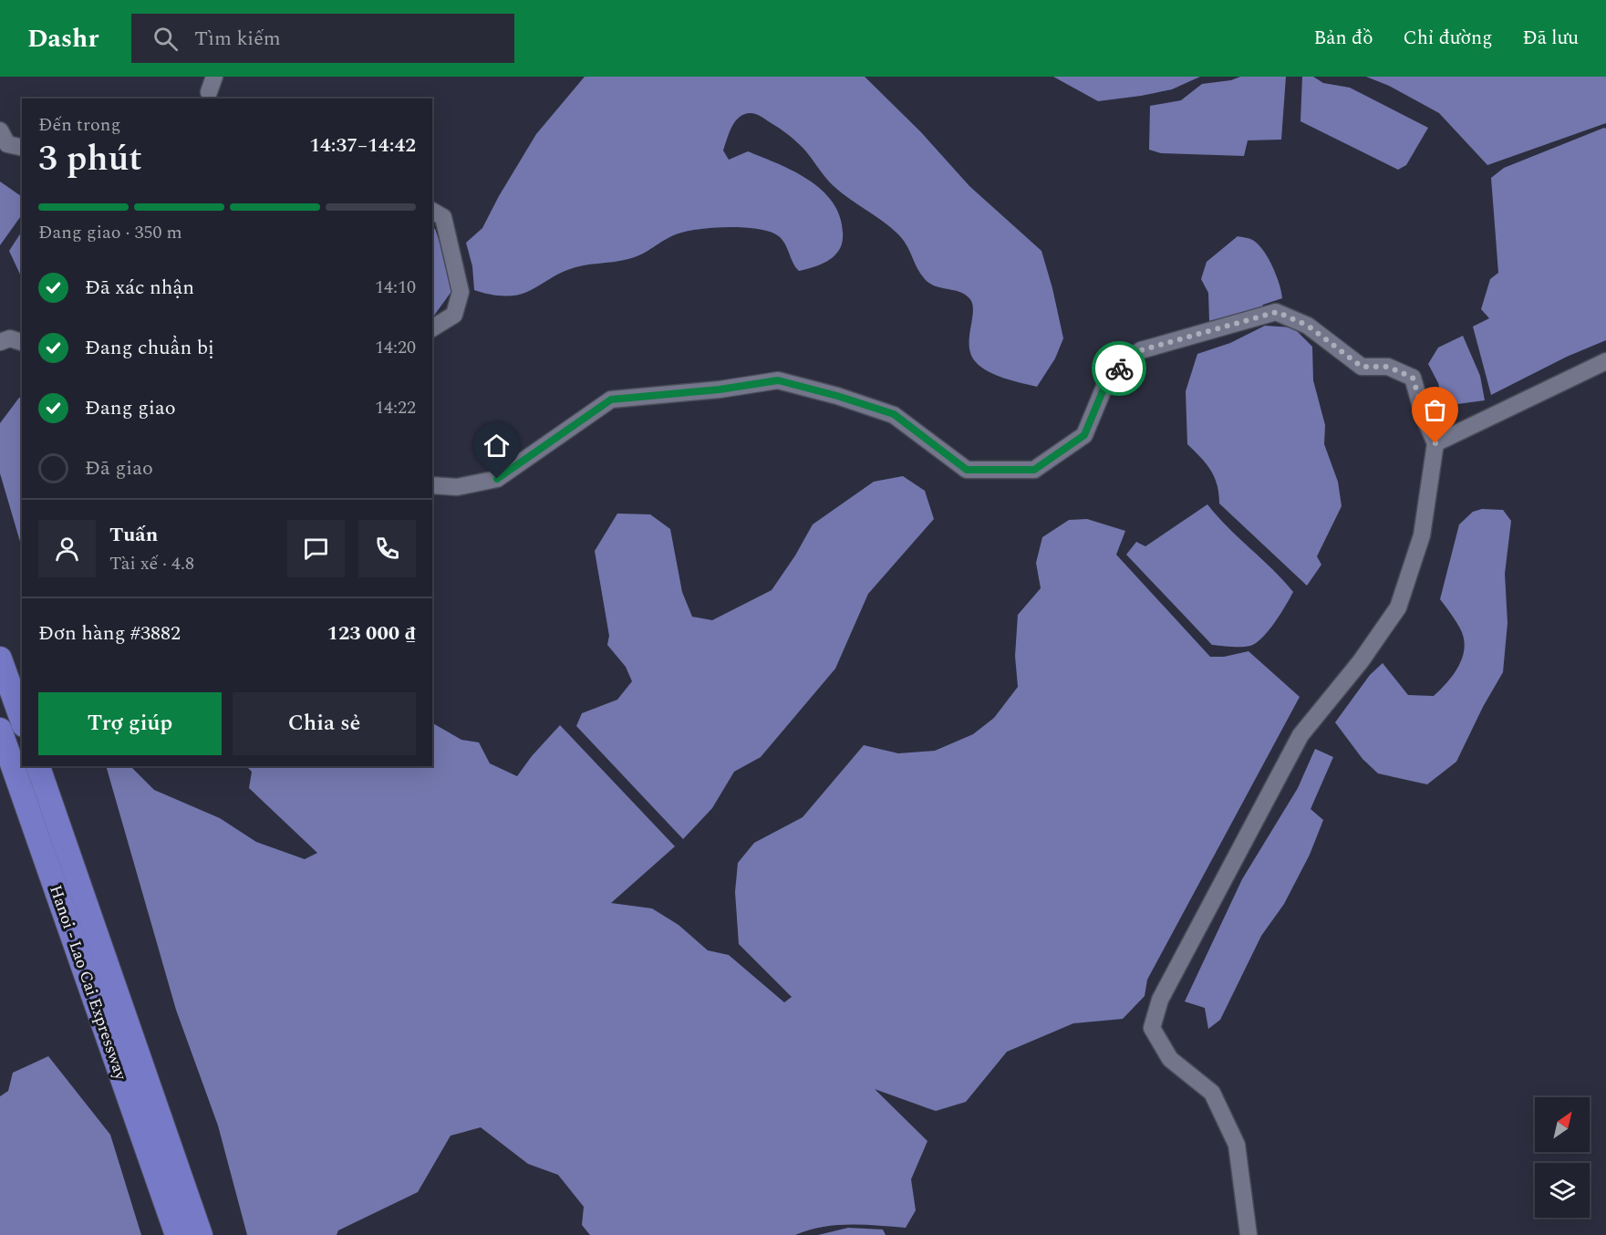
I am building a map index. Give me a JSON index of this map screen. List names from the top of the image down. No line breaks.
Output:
{"streets":{"highway":["Hanoi - Lao Cai Expressway"]},"north":"top right","page":{"header":"Dashr","search":"Tìm kiếm","nav":["Bản đồ","Chỉ đường","Đã lưu"],"heading":["3 phút","Đến trong","14:37–14:42"],"panel":["Tuấn","Tài xế · 4.8","Đơn hàng #3882","123 000 ₫"],"bar":"Đang giao · 350 m","list":[["Đã xác nhận","14:10"],["Đang chuẩn bị","14:20"],["Đang giao","14:22"],"Đã giao"],"buttons":["Trợ giúp","Chia sẻ"]}}
